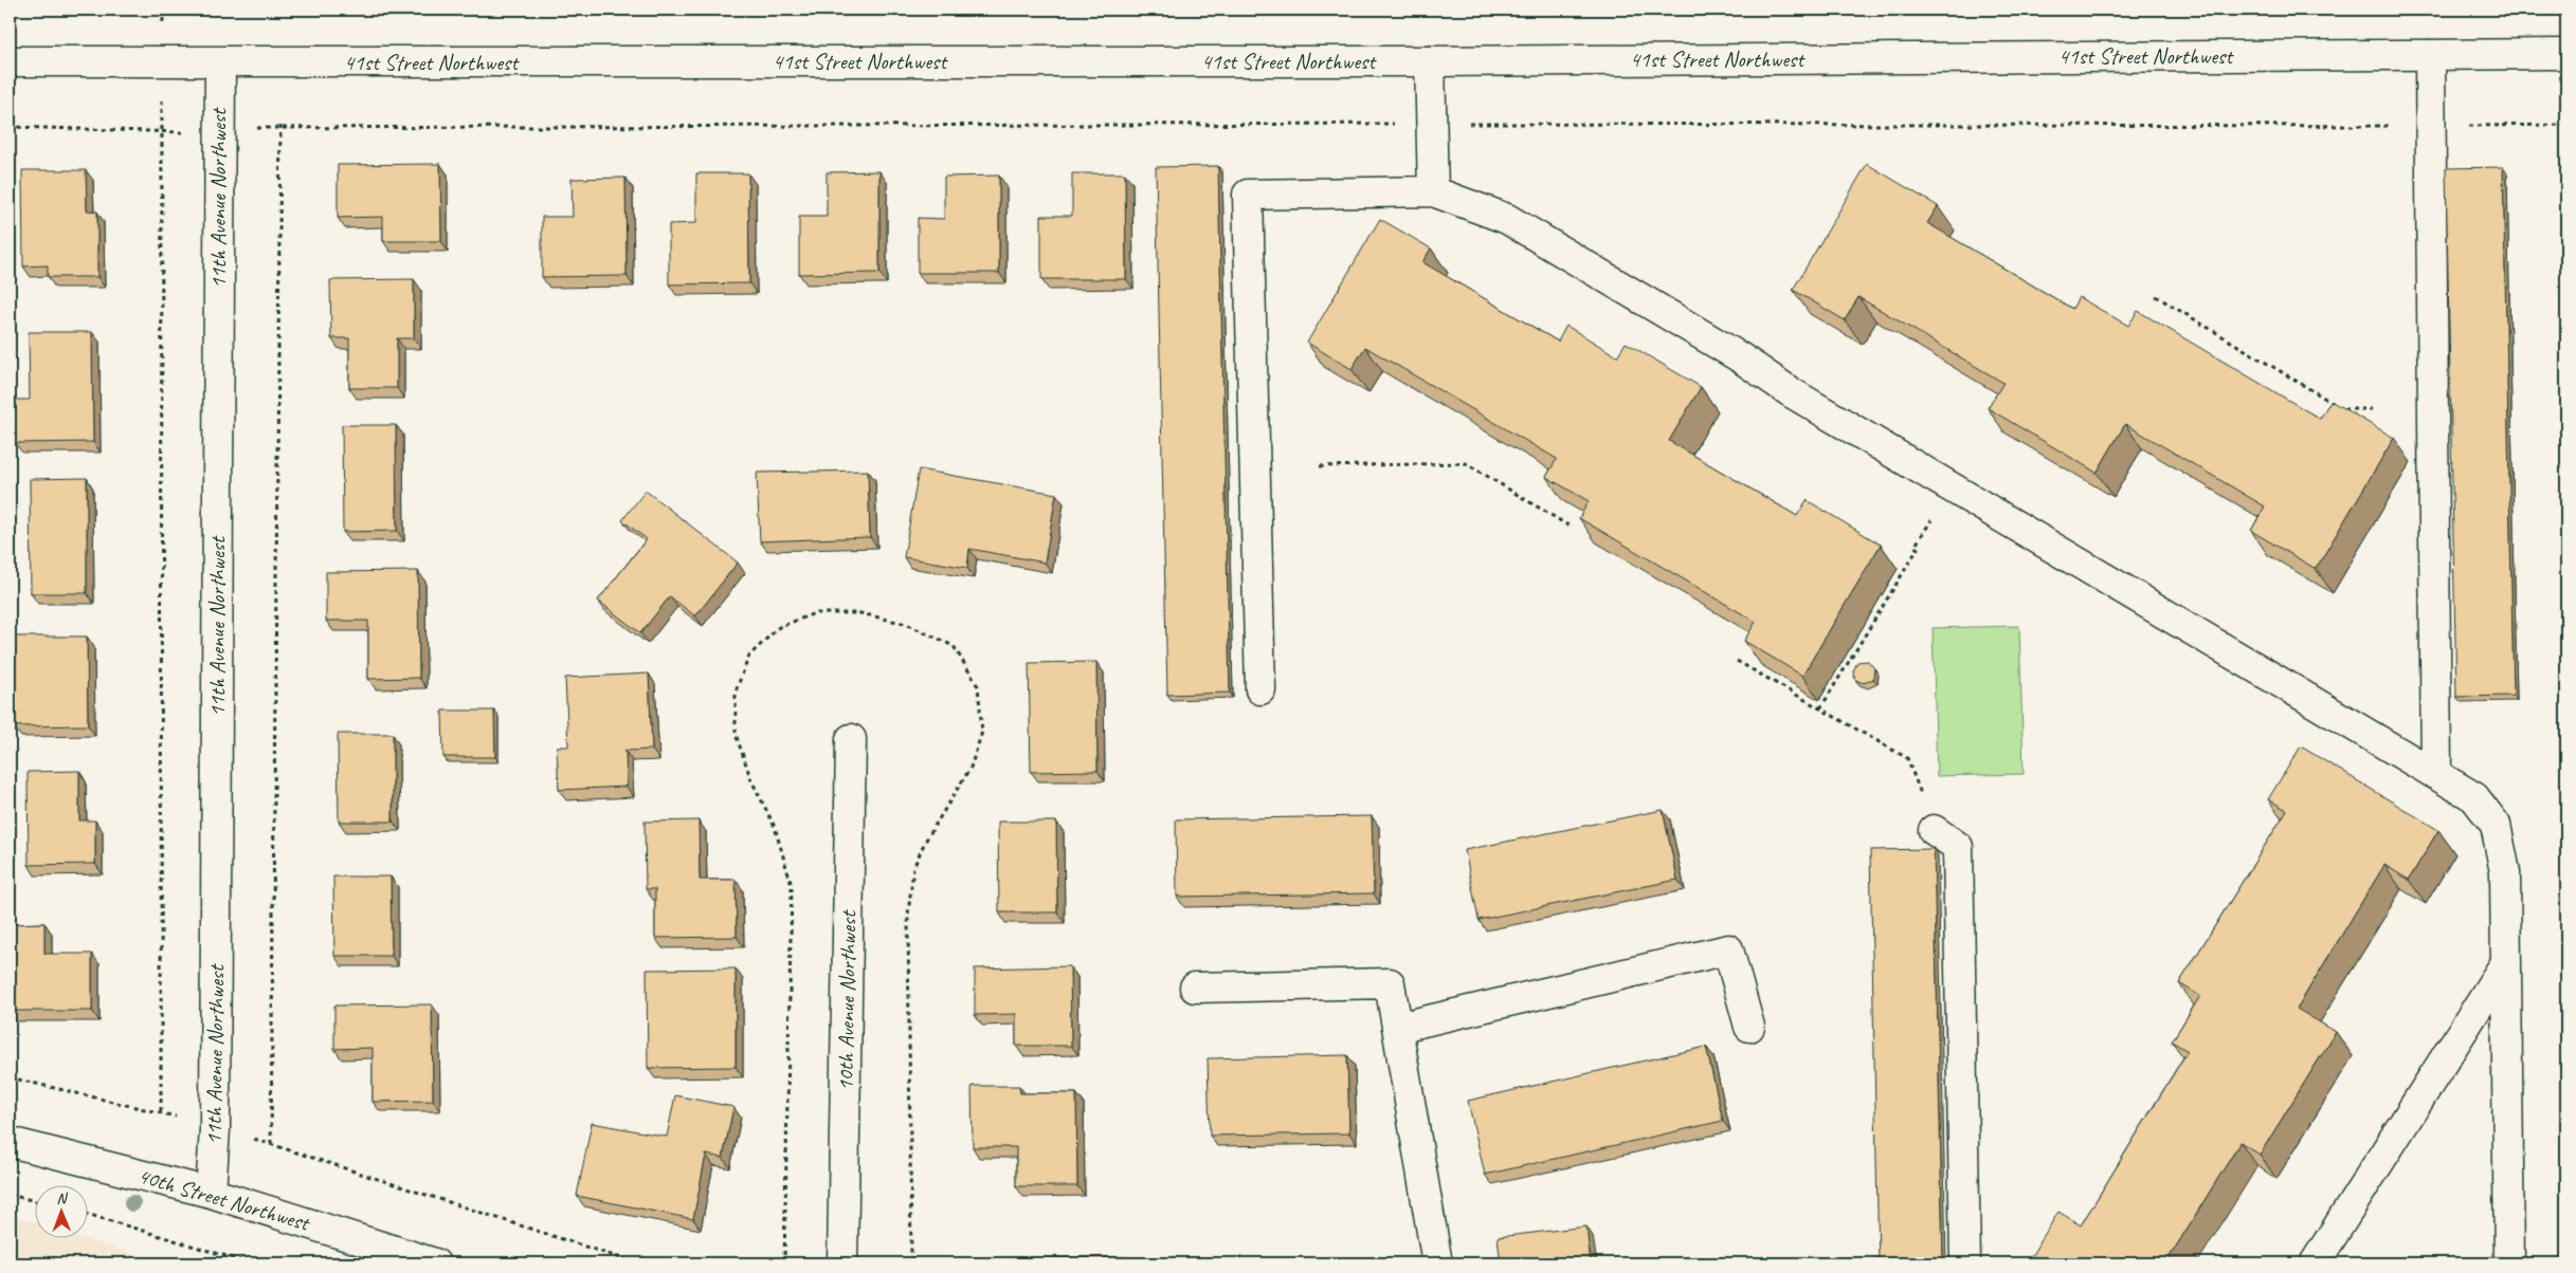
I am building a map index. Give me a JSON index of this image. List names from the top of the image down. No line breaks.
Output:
{"streets":{"street":["41st Street Northwest","11th Avenue Northwest","10th Avenue Northwest","40th Street Northwest"]},"crossings":[["41st Street Northwest","11th Avenue Northwest"],["11th Avenue Northwest","40th Street Northwest"]],"north":"top"}
